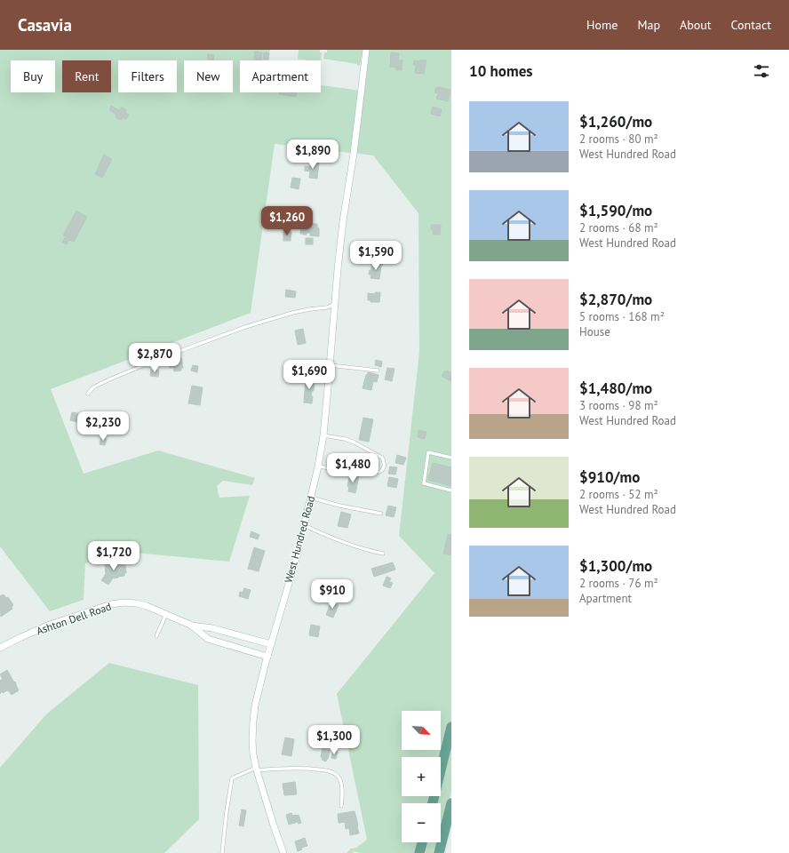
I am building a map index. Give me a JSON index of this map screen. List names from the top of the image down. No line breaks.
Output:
{"streets":{"street":["West Hundred Road","Ashton Dell Road"]},"crossings":[["West Hundred Road","Ashton Dell Road"]],"north":"bottom right","page":{"header":"Casavia","nav":["Home","Map","About","Contact"],"heading":"10 homes","chip":["Buy","Rent","Filters","New","Apartment"],"list":[{"name":"$1,260/mo","note":"2 rooms · 80 m² · West Hundred Road"},{"name":"$1,590/mo","note":"2 rooms · 68 m² · West Hundred Road"},{"name":"$2,870/mo","note":"5 rooms · 168 m² · House"},{"name":"$1,480/mo","note":"3 rooms · 98 m² · West Hundred Road"},{"name":"$910/mo","note":"2 rooms · 52 m² · West Hundred Road"},{"name":"$1,300/mo","note":"2 rooms · 76 m² · Apartment"}],"price":["$1,890","$1,260","$1,590","$2,870","$1,690","$2,230","$1,480","$1,720","$910","$1,300"],"map_buttons":["+","−"]}}
